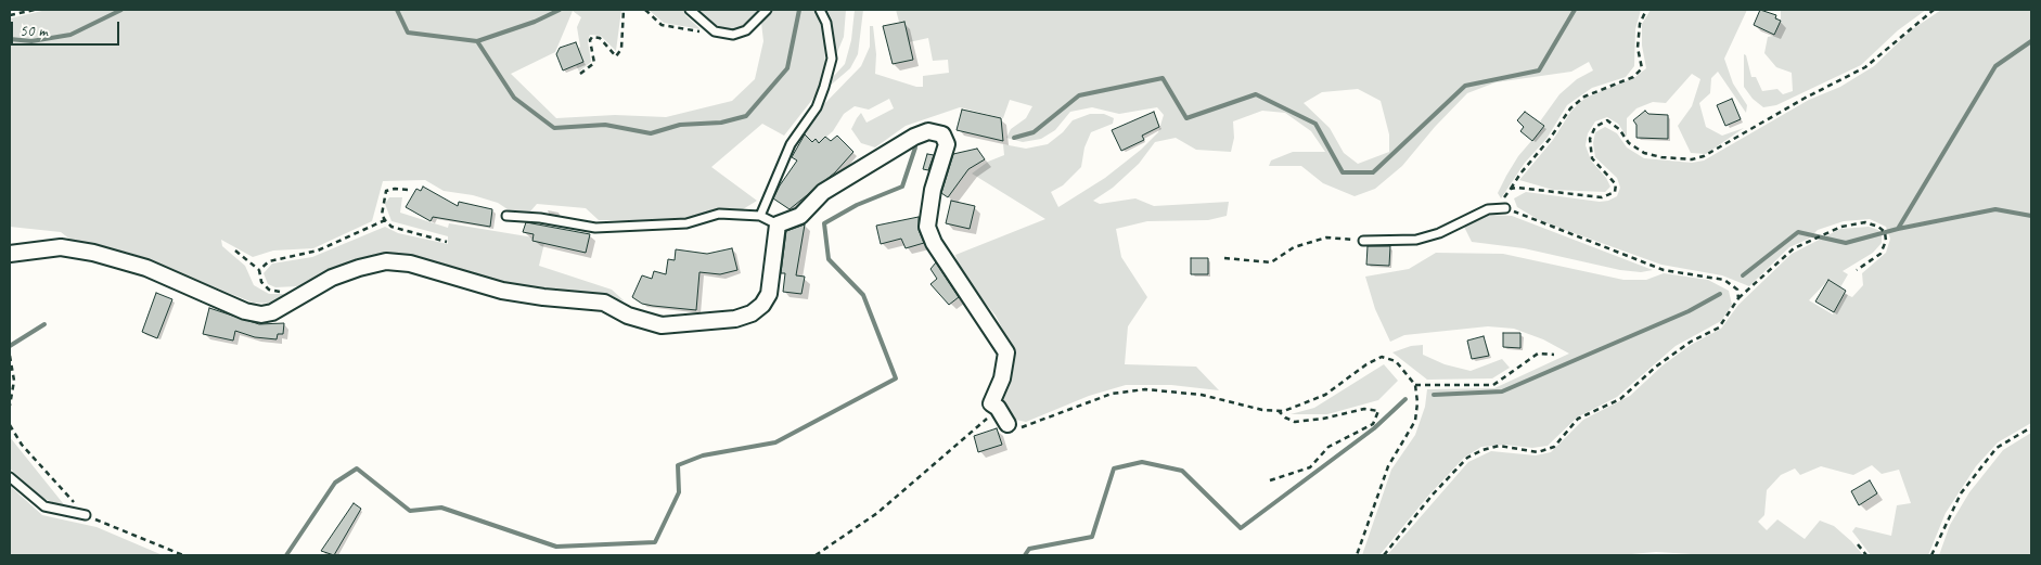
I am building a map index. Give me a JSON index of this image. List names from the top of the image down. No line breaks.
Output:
{"scale_bar":"50 m"}
